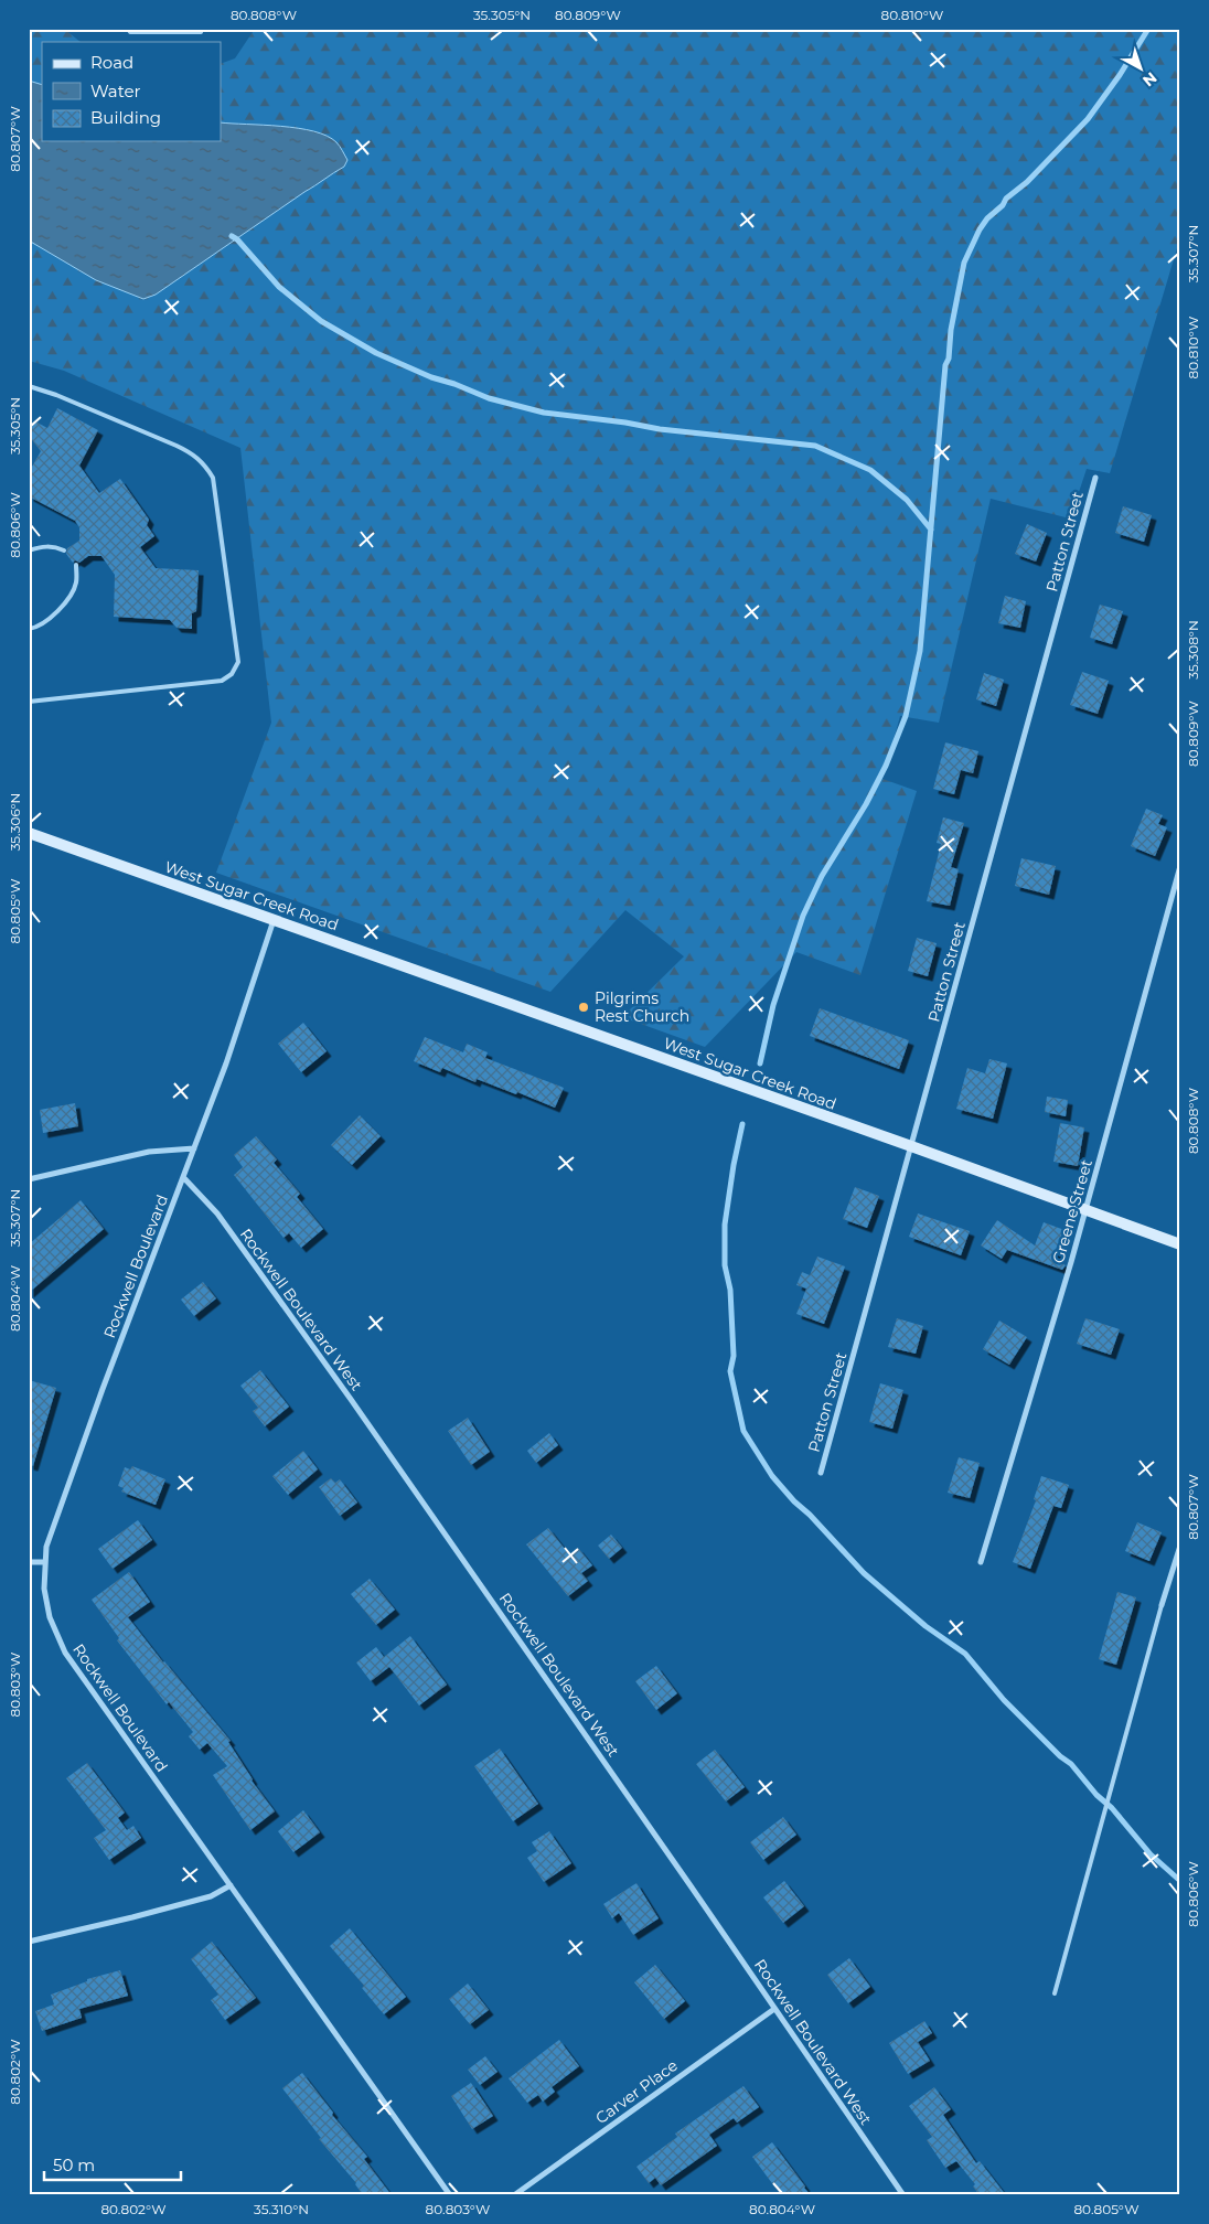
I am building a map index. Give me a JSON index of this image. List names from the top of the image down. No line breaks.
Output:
{"streets":{"main road":["West Sugar Creek Road"],"street":["Patton Street","Greene Street","Rockwell Boulevard","Rockwell Boulevard West","Carver Place"]},"crossings":[["Patton Street","West Sugar Creek Road"],["West Sugar Creek Road","Greene Street"],["West Sugar Creek Road","Rockwell Boulevard"],["Rockwell Boulevard","Rockwell Boulevard West"],["Rockwell Boulevard West","Carver Place"]],"places":["Pilgrims Rest Church"],"legend":["Road","Water","Building"],"scale_bar":"50 m","north":"bottom right","coordinates":["80.808°W","35.305°N","80.809°W","80.810°W","80.807°W","35.307°N","80.806°W","35.308°N","35.306°N","80.805°W","80.804°W","80.803°W","80.802°W","35.310°N"]}
